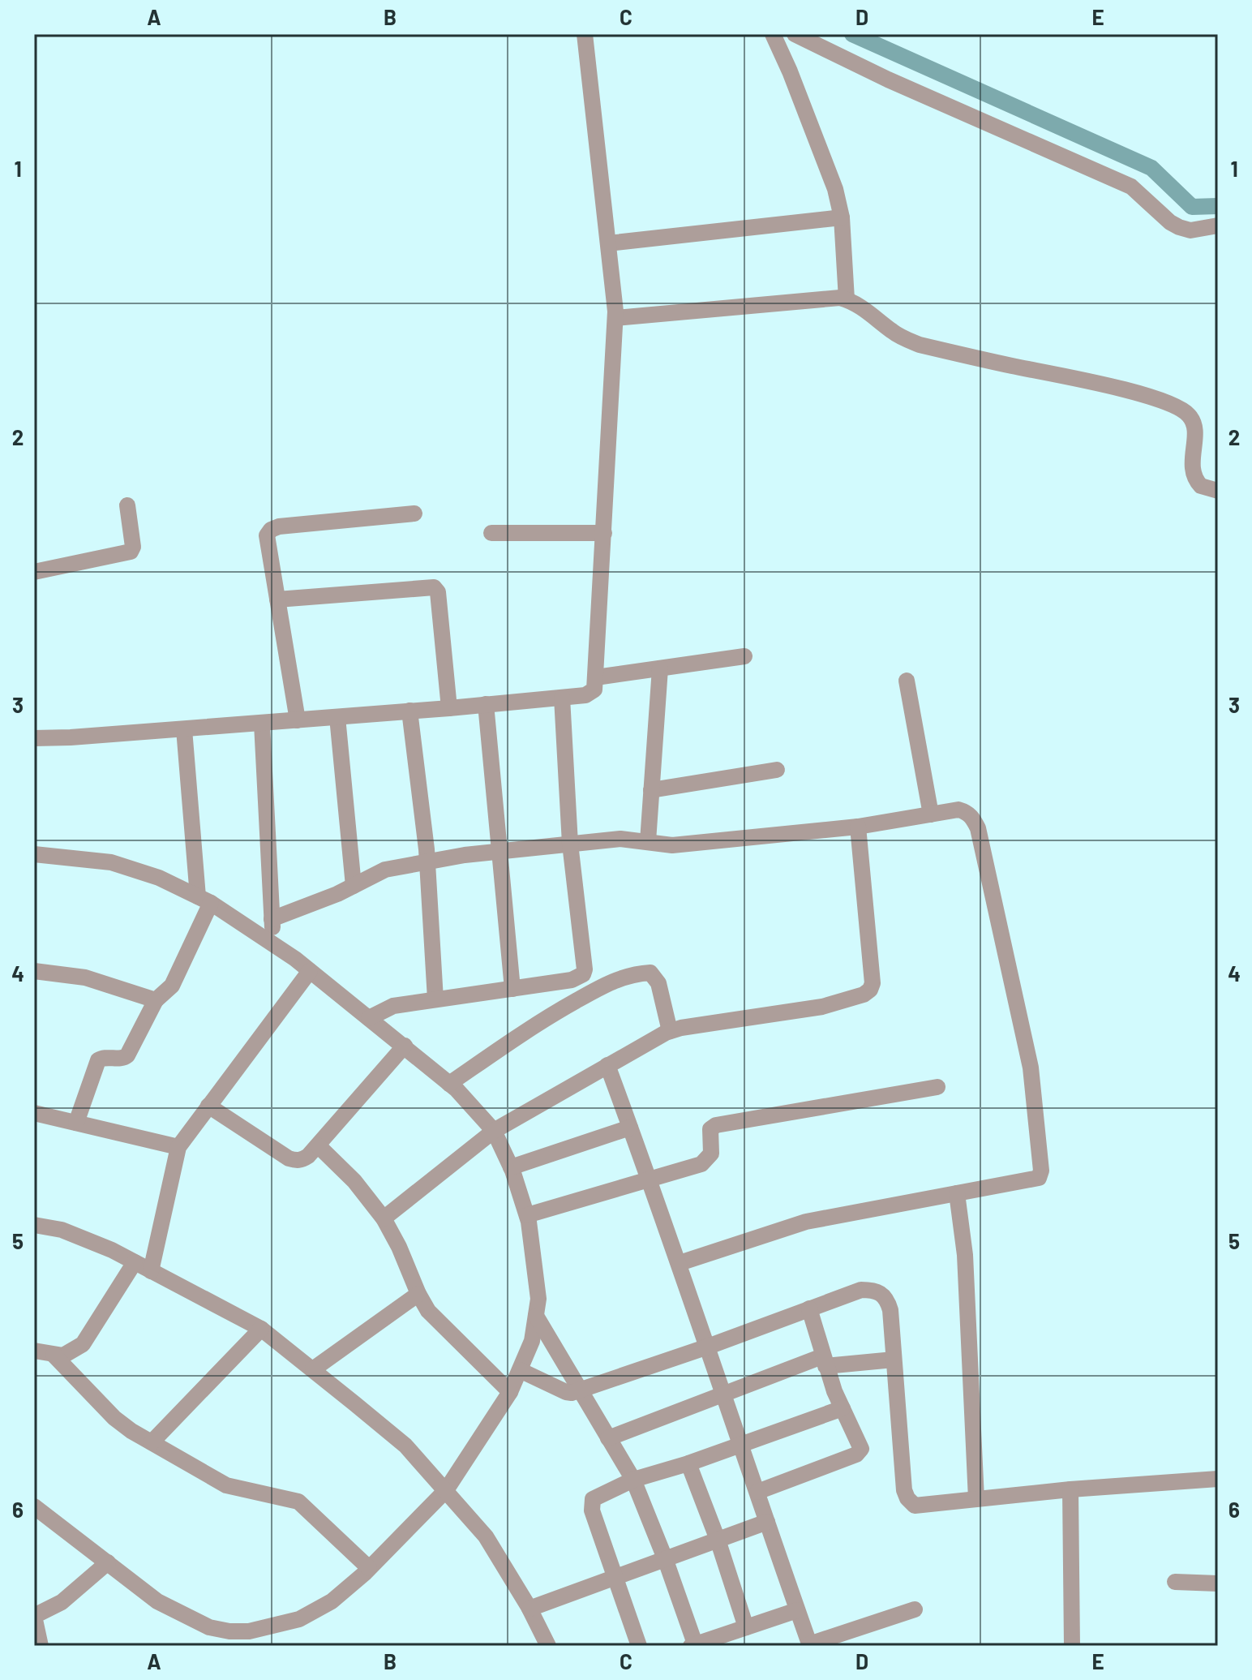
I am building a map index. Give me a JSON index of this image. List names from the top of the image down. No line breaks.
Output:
{"grid":{"columns":["A","B","C","D","E"],"rows":["1","2","3","4","5","6"]}}
